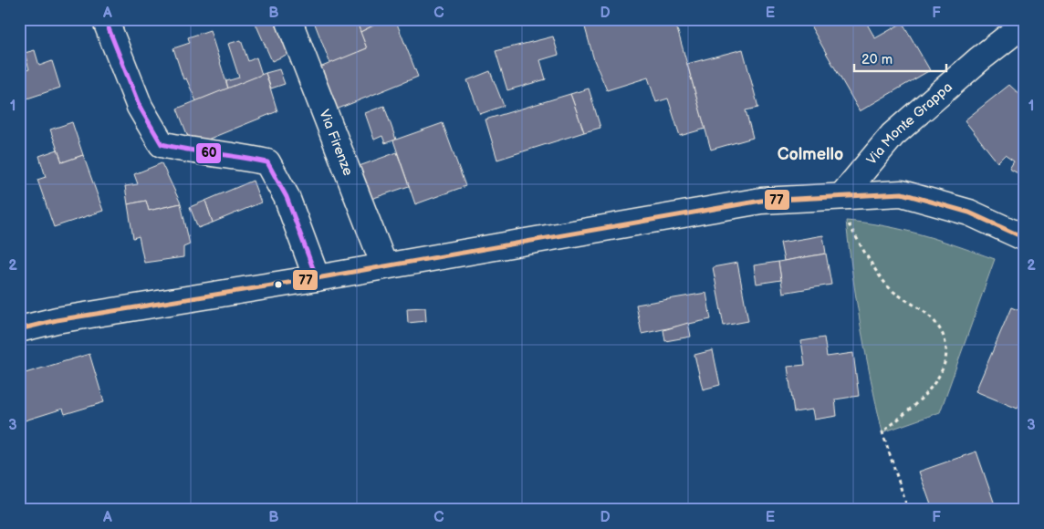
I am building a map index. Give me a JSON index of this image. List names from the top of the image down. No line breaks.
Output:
{"streets":{"main road":["Via Monte Grappa","Via Firenze"]},"districts":["Colmello"],"lines":["transit line 60","transit line 77"],"scale_bar":"20 m","grid":{"columns":["A","B","C","D","E","F"],"rows":["1","2","3"]}}
